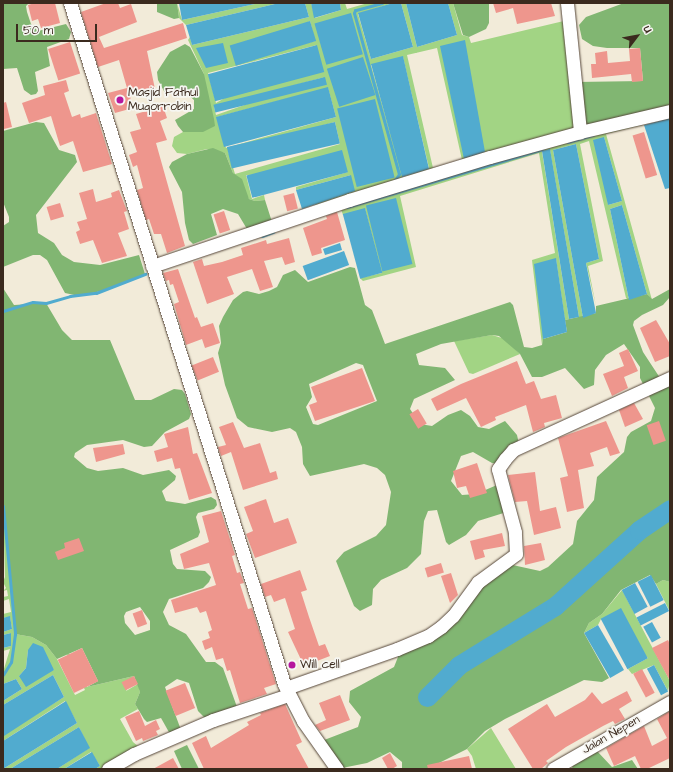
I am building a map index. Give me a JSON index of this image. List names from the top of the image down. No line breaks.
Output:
{"streets":{"street":["Jalan Nepen"]},"places":["Masjid Fathul Muqorrobin","Will cell"],"scale_bar":"50 m","north":"top right"}
